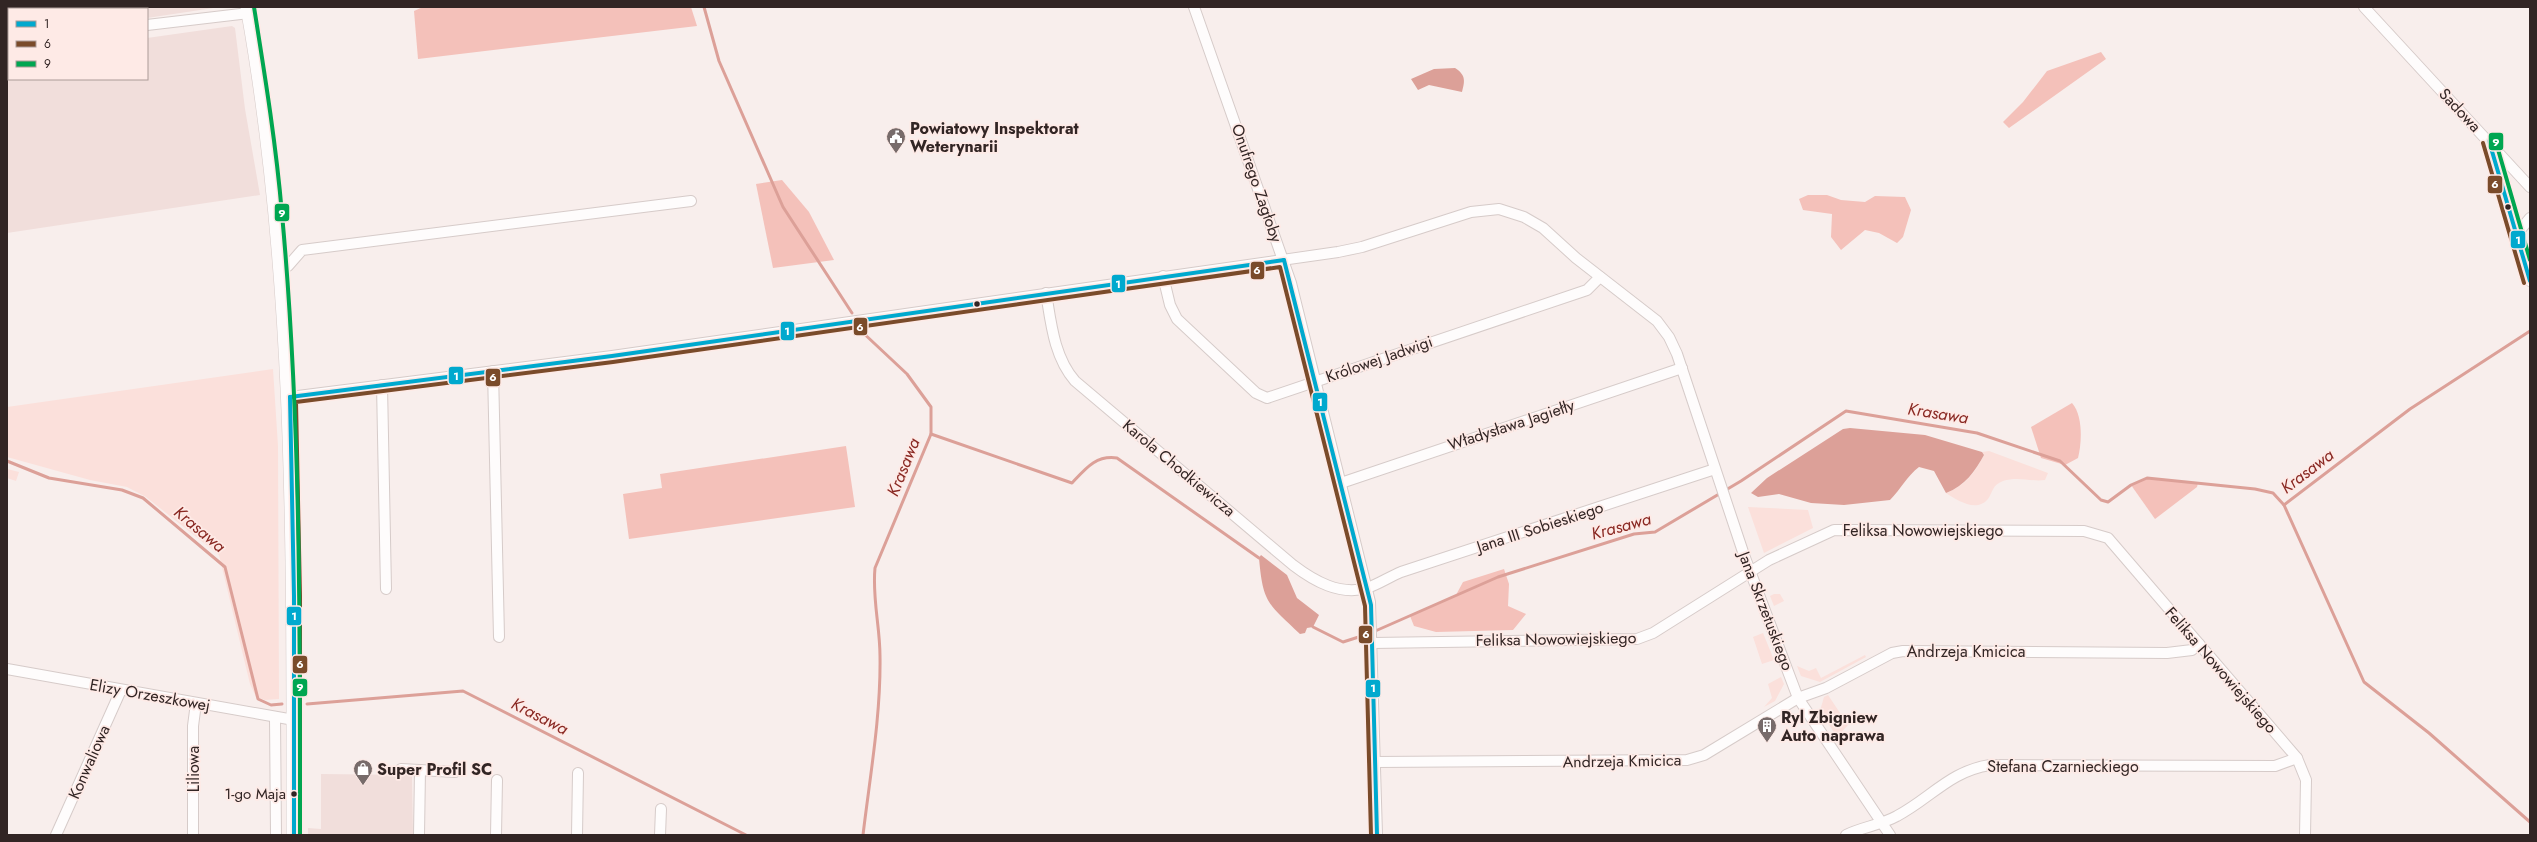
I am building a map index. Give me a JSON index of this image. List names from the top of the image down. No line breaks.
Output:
{"streets":{"street":["Sadowa","Onufrego Zagłoby","Królowej Jadwigi","Władysława Jagiełły","Karola Chodkiewicza","Jana III Sobieskiego","Feliksa Nowowiejskiego","Jana Skrzetuskiego","Andrzeja Kmicica","Elizy Orzeszkowej","Konwaliowa","Stefana Czarnieckiego","Liliowa"]},"crossings":[["Onufrego Zagłoby","Królowej Jadwigi"],["Onufrego Zagłoby","Władysława Jagiełły"],["Onufrego Zagłoby","Karola Chodkiewicza"],["Onufrego Zagłoby","Jana III Sobieskiego"],["Onufrego Zagłoby","Feliksa Nowowiejskiego"],["Onufrego Zagłoby","Jana Skrzetuskiego"],["Onufrego Zagłoby","Andrzeja Kmicica"],["Królowej Jadwigi","Jana Skrzetuskiego"],["Władysława Jagiełły","Jana Skrzetuskiego"],["Karola Chodkiewicza","Jana III Sobieskiego"],["Karola Chodkiewicza","Jana Skrzetuskiego"],["Jana III Sobieskiego","Jana Skrzetuskiego"],["Feliksa Nowowiejskiego","Jana Skrzetuskiego"],["Feliksa Nowowiejskiego","Andrzeja Kmicica"],["Feliksa Nowowiejskiego","Stefana Czarnieckiego"],["Jana Skrzetuskiego","Andrzeja Kmicica"],["Jana Skrzetuskiego","Stefana Czarnieckiego"],["Elizy Orzeszkowej","Konwaliowa"],["Elizy Orzeszkowej","Liliowa"]],"water":["Krasawa"],"places":{"public building":["Powiatowy Inspektorat Weterynarii"],"building":["Ryl Zbigniew Auto naprawa"],"shop":["Super Profil SC"],"other":["1-go Maja"]},"lines":["transit line 9","transit line 1","transit line 6"],"legend":["1","6","9"]}
